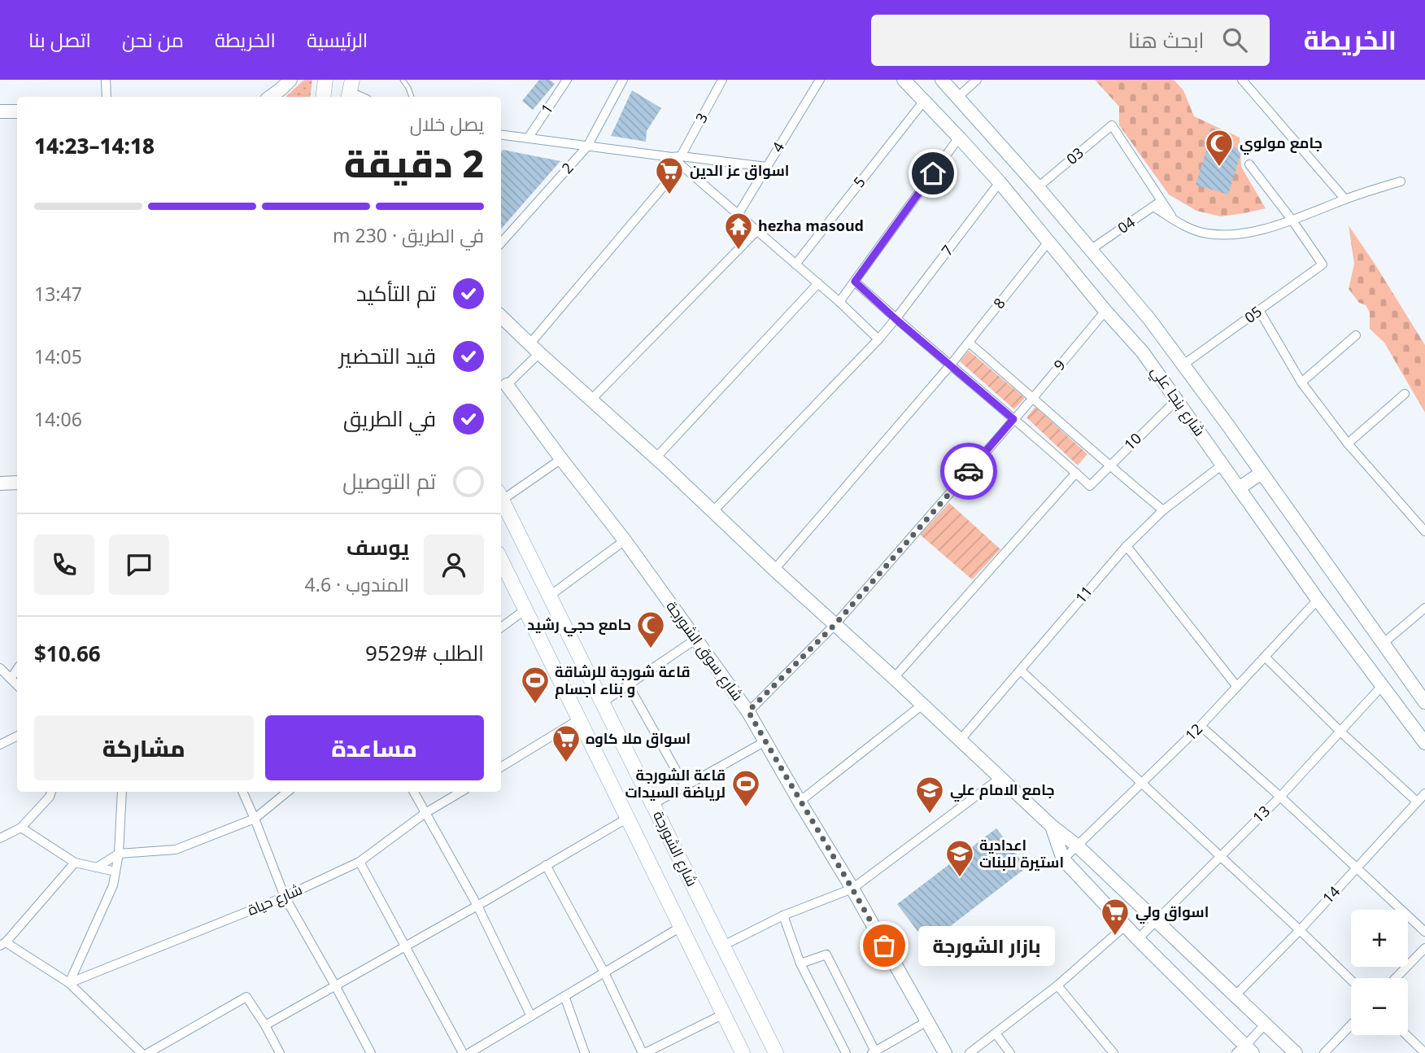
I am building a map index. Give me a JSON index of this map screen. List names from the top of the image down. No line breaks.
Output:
{"streets":{"main road":["شارع الشورجة"],"street":["1","3","4","03","2","5","04","7","8","05","9","شارع بنجا علي","10","11","شارع سوق الشورجة","12","13","14","شارع حياة"]},"crossings":[["03","04"],["03","شارع بنجا علي"],["5","شارع بنجا علي"],["04","شارع بنجا علي"],["7","شارع بنجا علي"],["8","شارع بنجا علي"],["05","شارع بنجا علي"],["9","شارع بنجا علي"],["9","شارع سوق الشورجة"],["شارع بنجا علي","10"],["شارع بنجا علي","11"],["شارع بنجا علي","12"],["شارع بنجا علي","13"]],"places":{"mosque":["جامع مولوي","حامع حجي رشيد"],"supermarket":["اسواق عز الدين","اسواق ملا كاوه","اسواق ولي"],"temple":["hezha masoud"],"sports":["قاعة شورجة للرشاقة و بناء اجسام","قاعة الشورجة لرياضة السيدات"],"school or university":["جامع الامام علي","اعدادية استيرة للبنات"],"other":["بازار الشورجة"]},"page":{"header":"الخريطة","search":"ابحث هنا","nav":["الرئيسية","الخريطة","من نحن","اتصل بنا"],"heading":["2 دقيقة","يصل خلال","14:18–14:23"],"panel":["يوسف","المندوب · 4.6","الطلب #9529","$10.66"],"bar":"في الطريق · 230 m","list":[["تم التأكيد","13:47"],["قيد التحضير","14:05"],["في الطريق","14:06"],"تم التوصيل"],"buttons":["مساعدة","مشاركة"],"map_buttons":["+","−"],"bubble":"بازار الشورجة"}}
